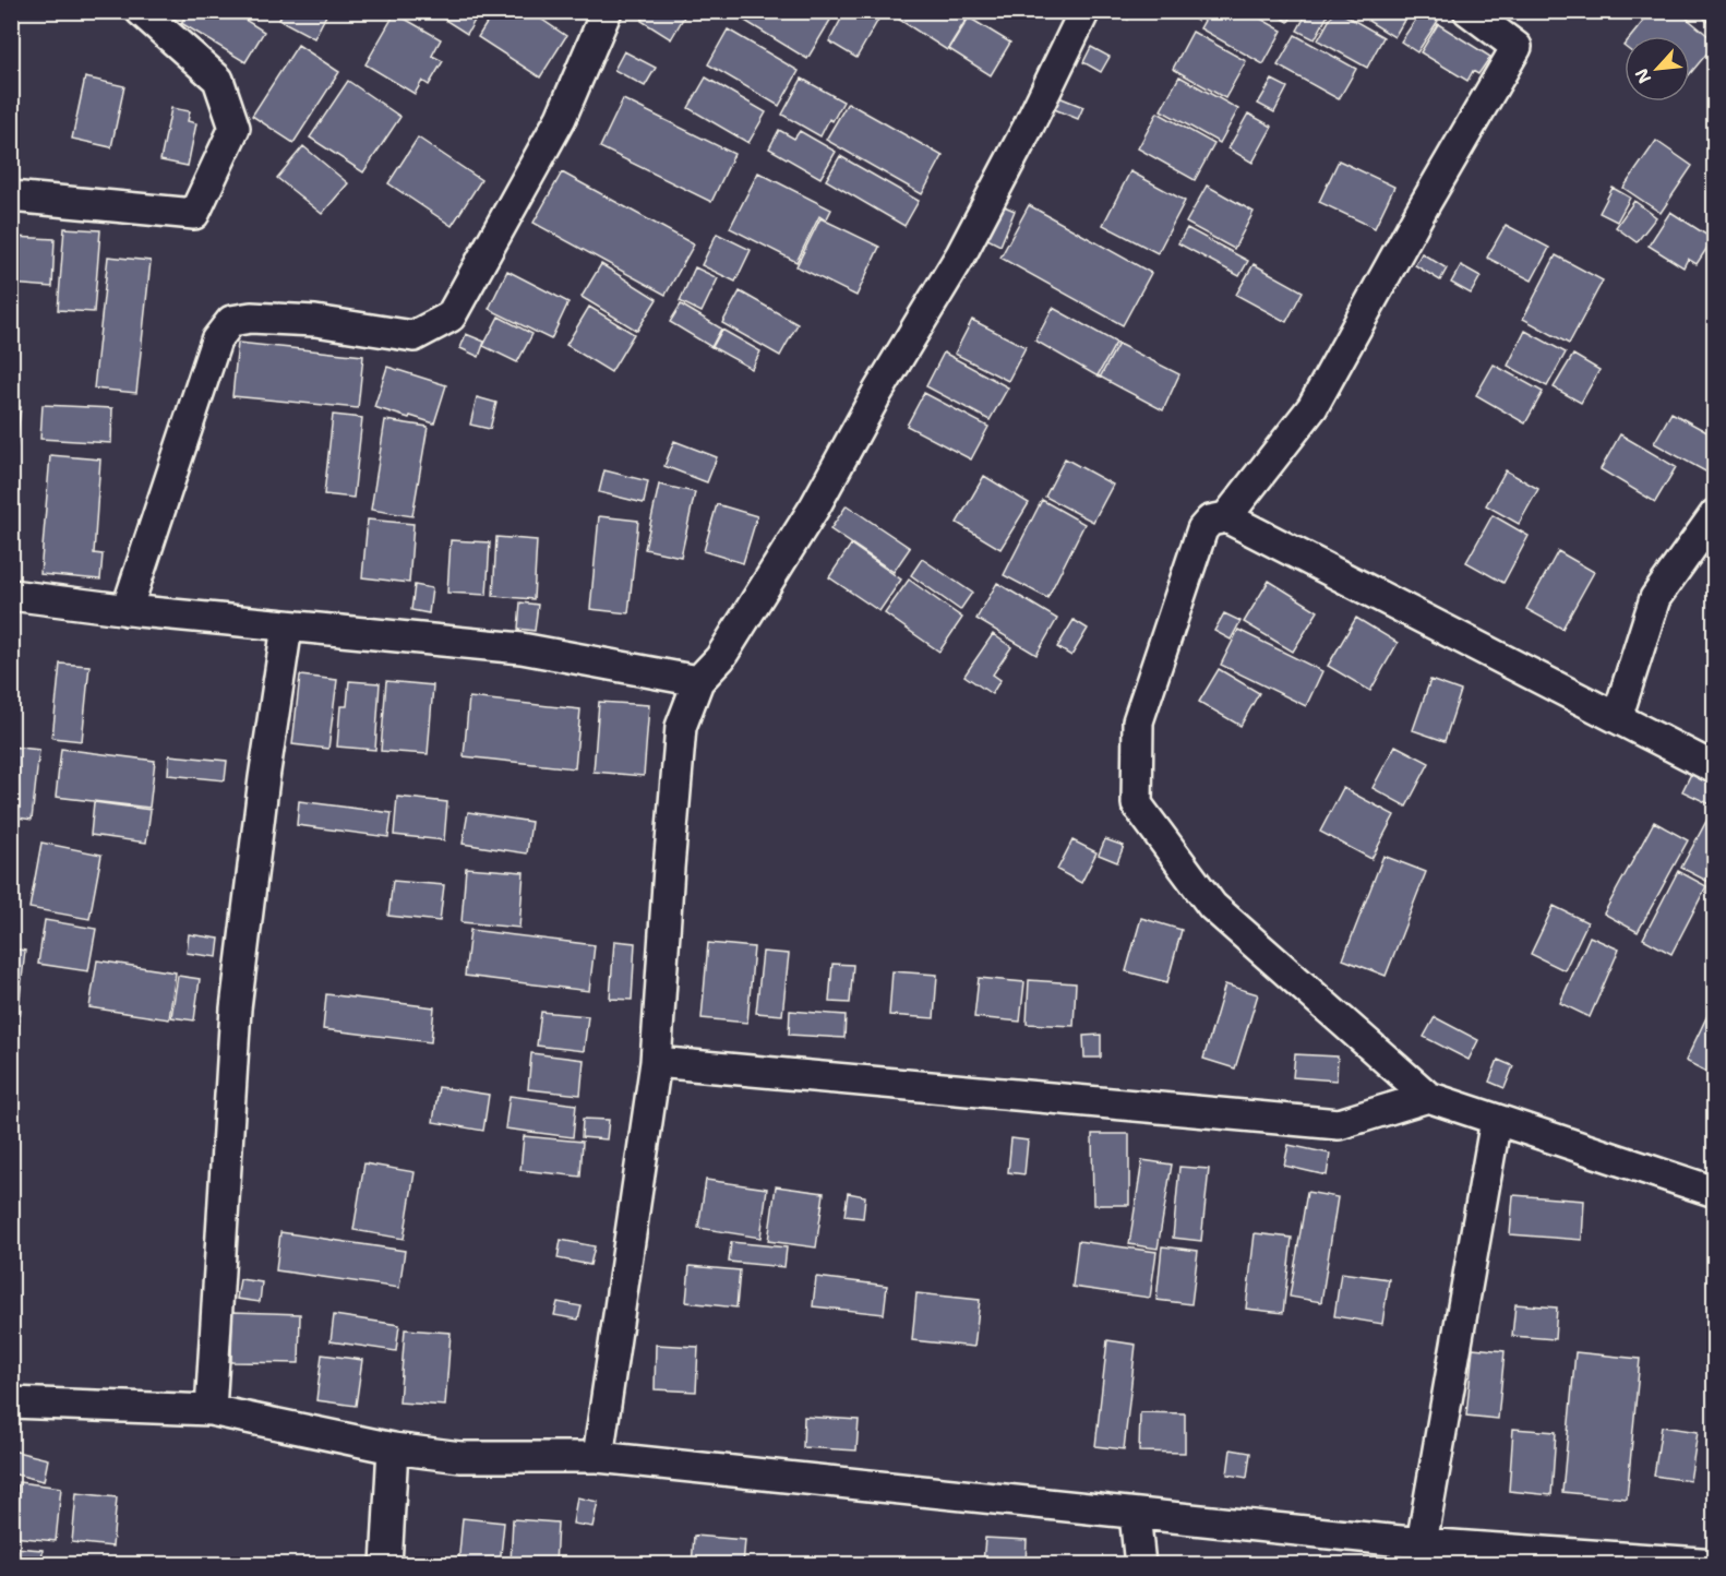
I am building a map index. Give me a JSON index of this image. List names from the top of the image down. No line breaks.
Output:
{"north":"bottom left"}
